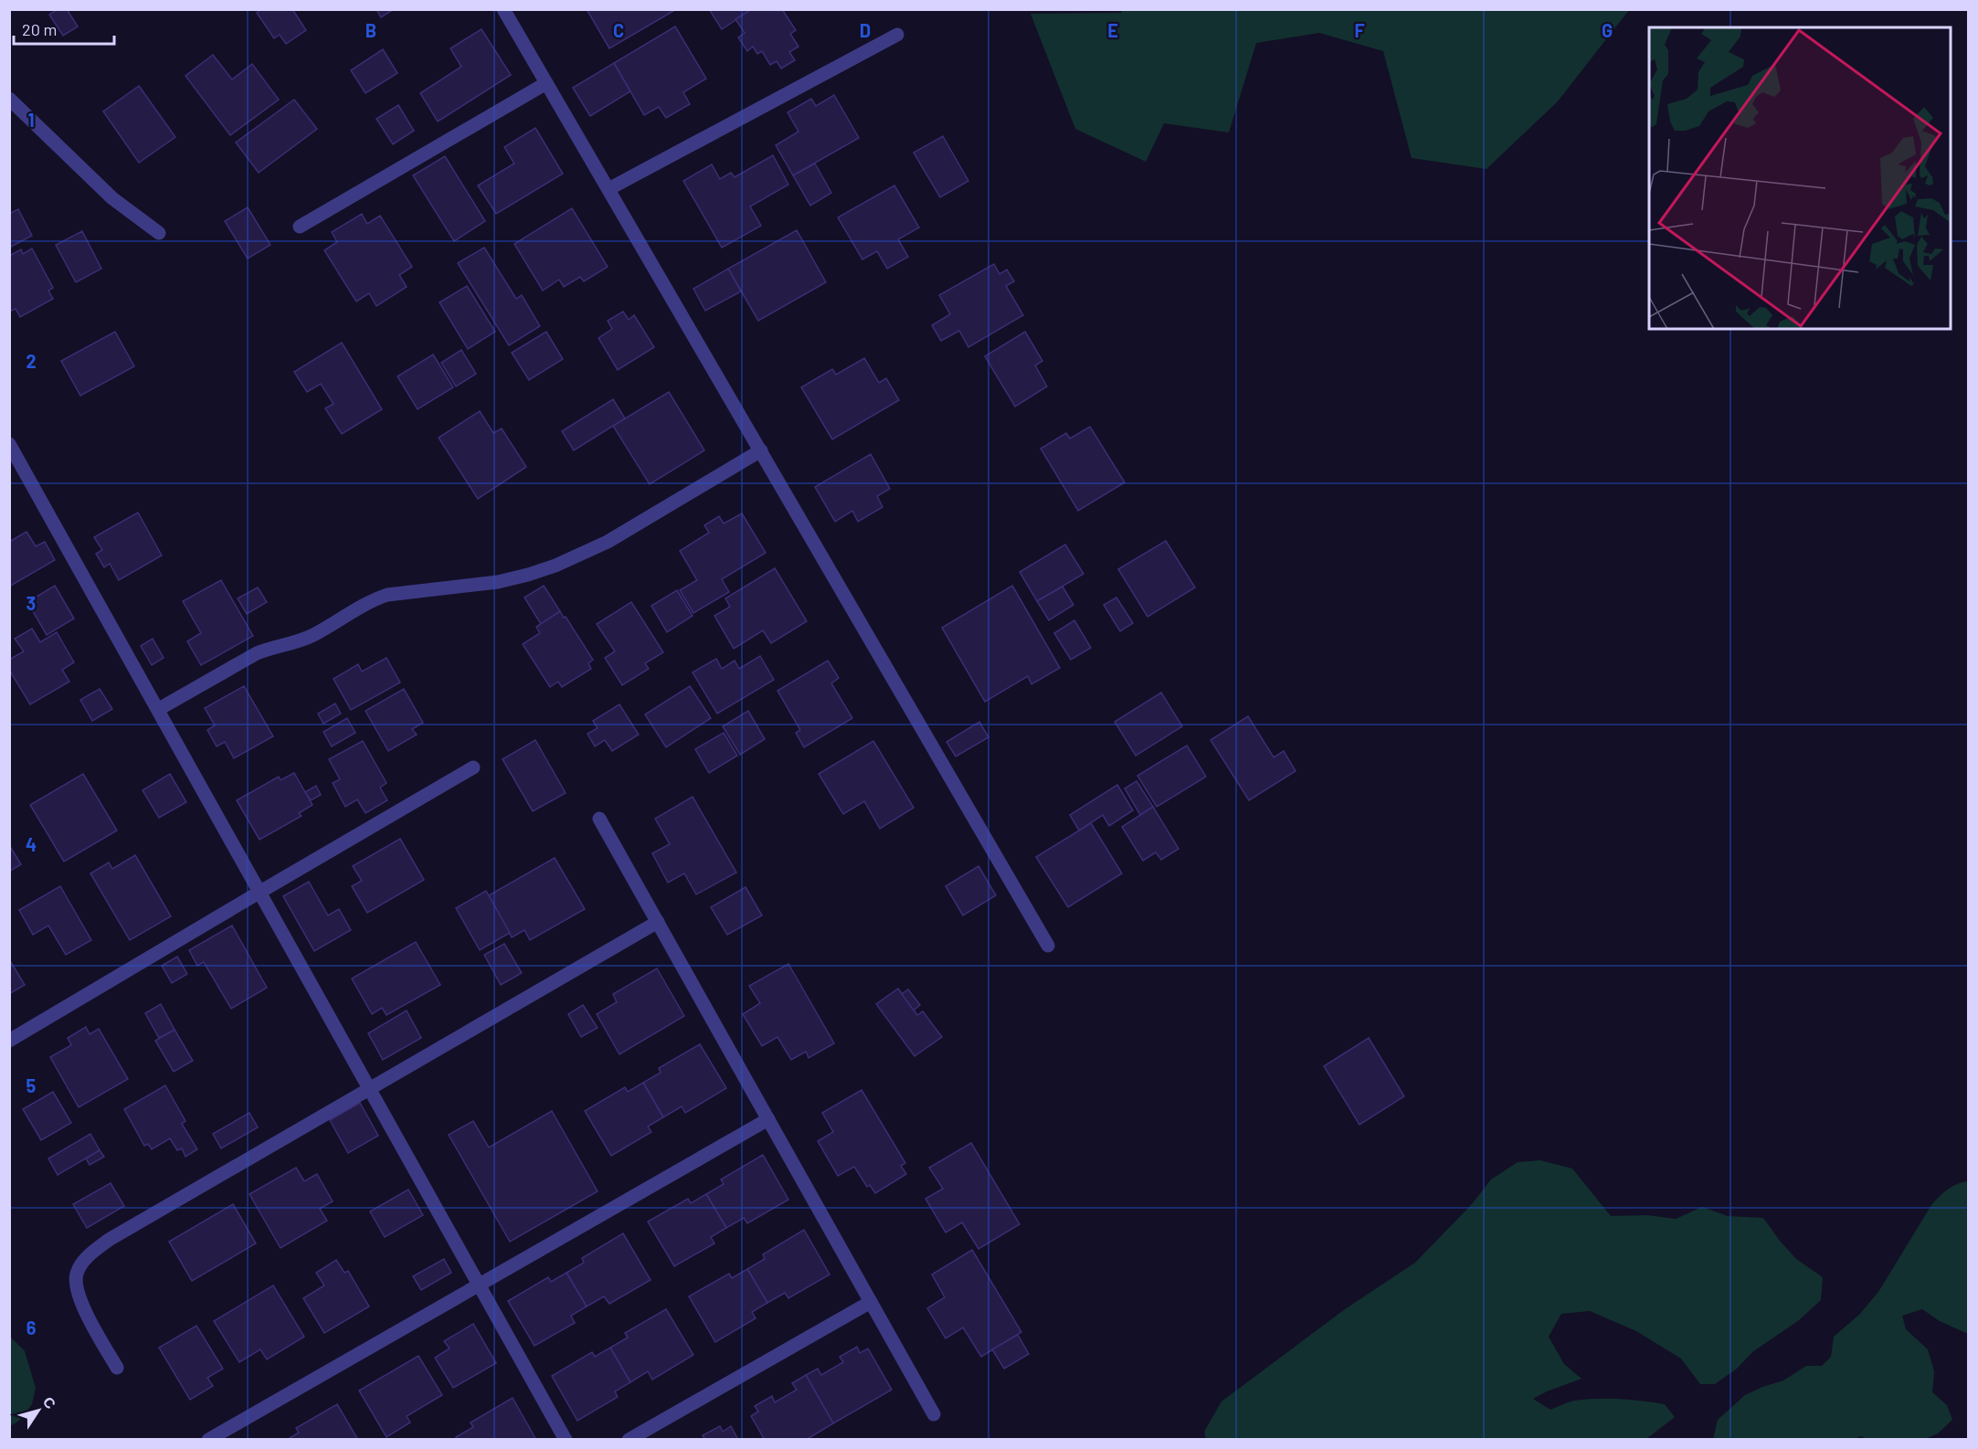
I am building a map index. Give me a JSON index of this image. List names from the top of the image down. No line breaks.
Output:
{"scale_bar":"20 m","north":"top right","grid":{"columns":["B","C","D","E","F","G"],"rows":["1","2","3","4","5","6"]}}
